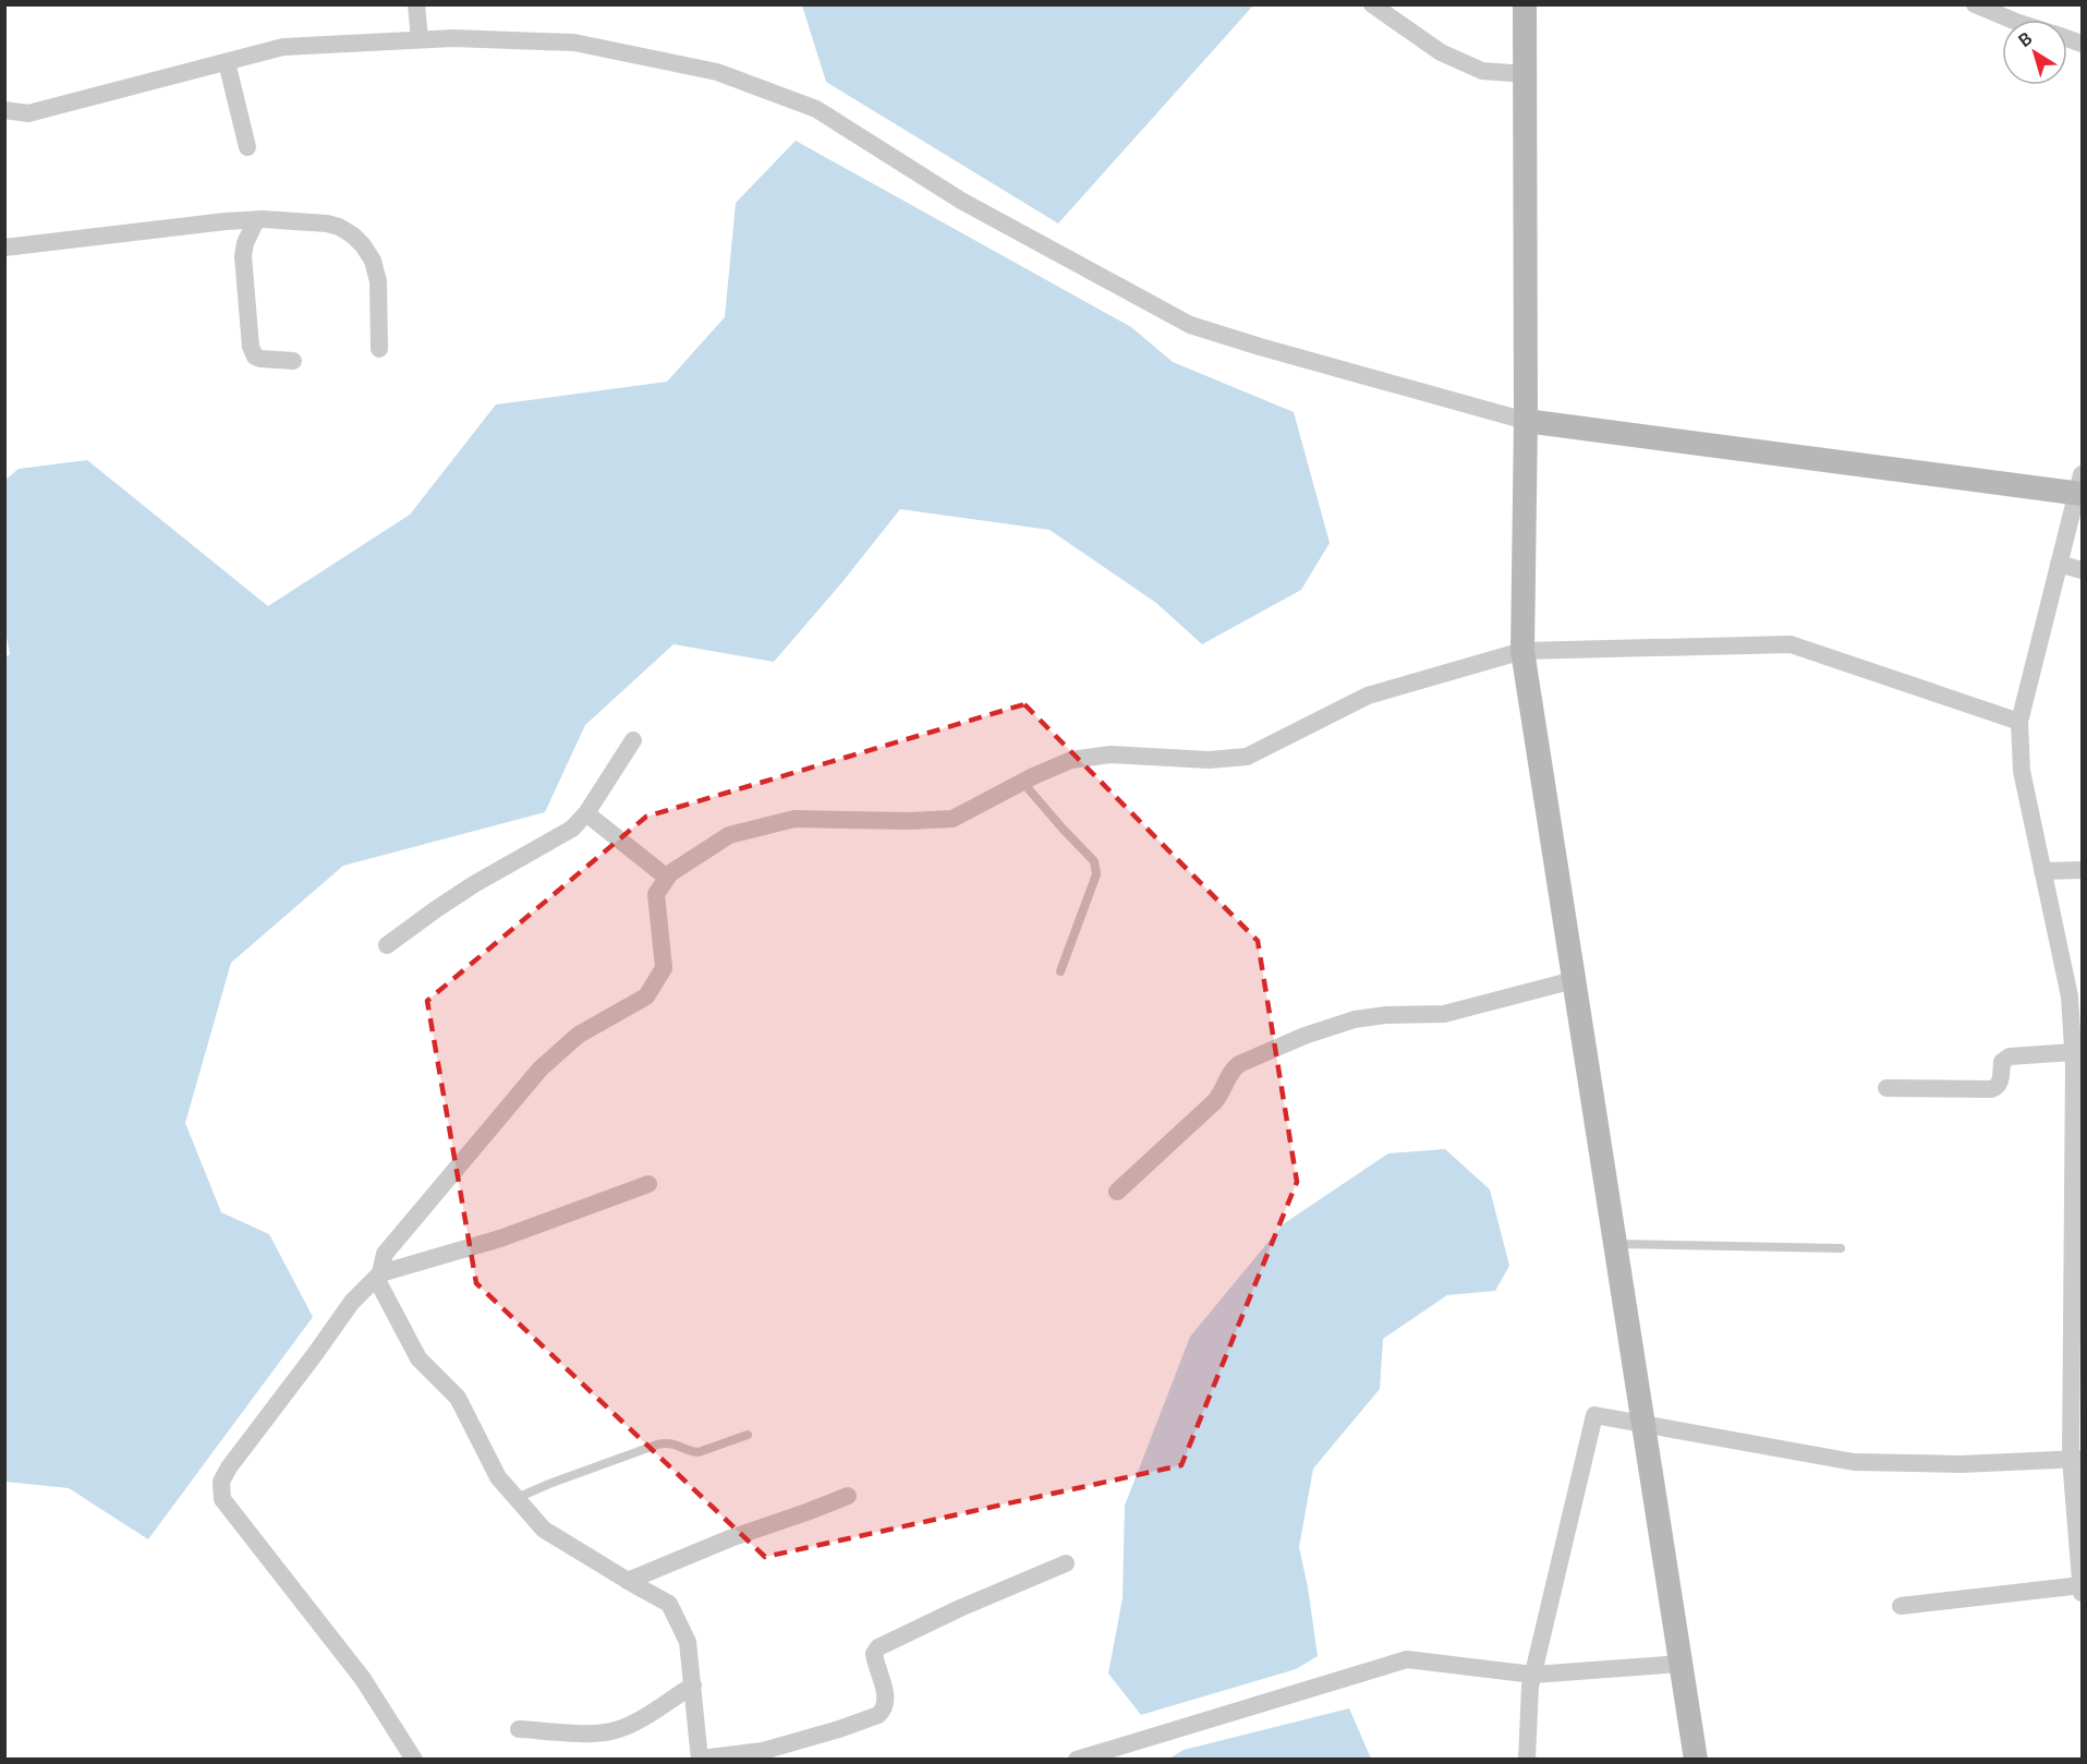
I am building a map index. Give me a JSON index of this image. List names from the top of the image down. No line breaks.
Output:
{"north":"top left"}
